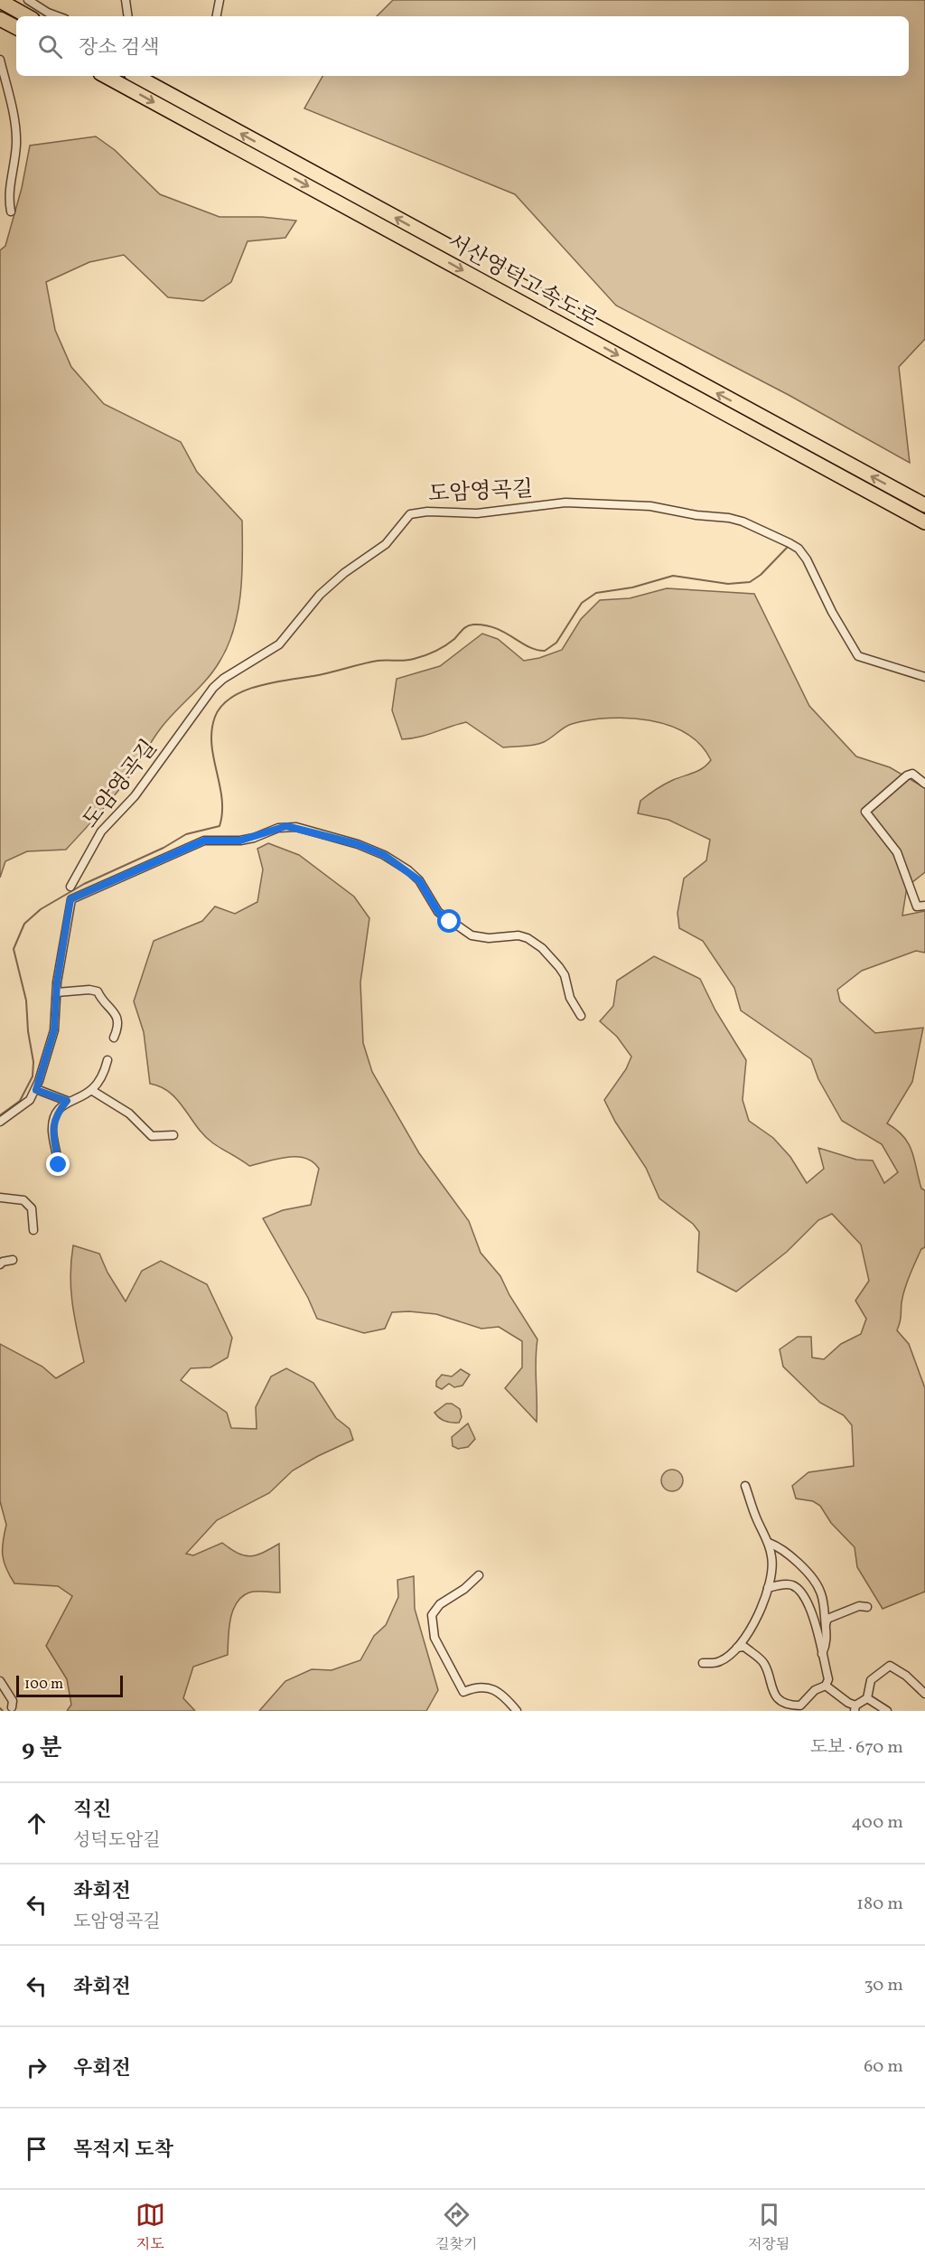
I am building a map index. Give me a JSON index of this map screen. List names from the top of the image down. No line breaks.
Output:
{"streets":{"highway":["서산영덕고속도로"],"street":["도암영곡길"]},"scale_bar":"100 m","page":{"search":"장소 검색","scale":"100 m","heading":["9 분","도보 · 670 m"],"list":[["직진","성덕도암길","400 m"],["좌회전","도암영곡길","180 m"],["좌회전","30 m"],["우회전","60 m"],"목적지 도착"],"nav":["지도","길찾기","저장됨"]}}
